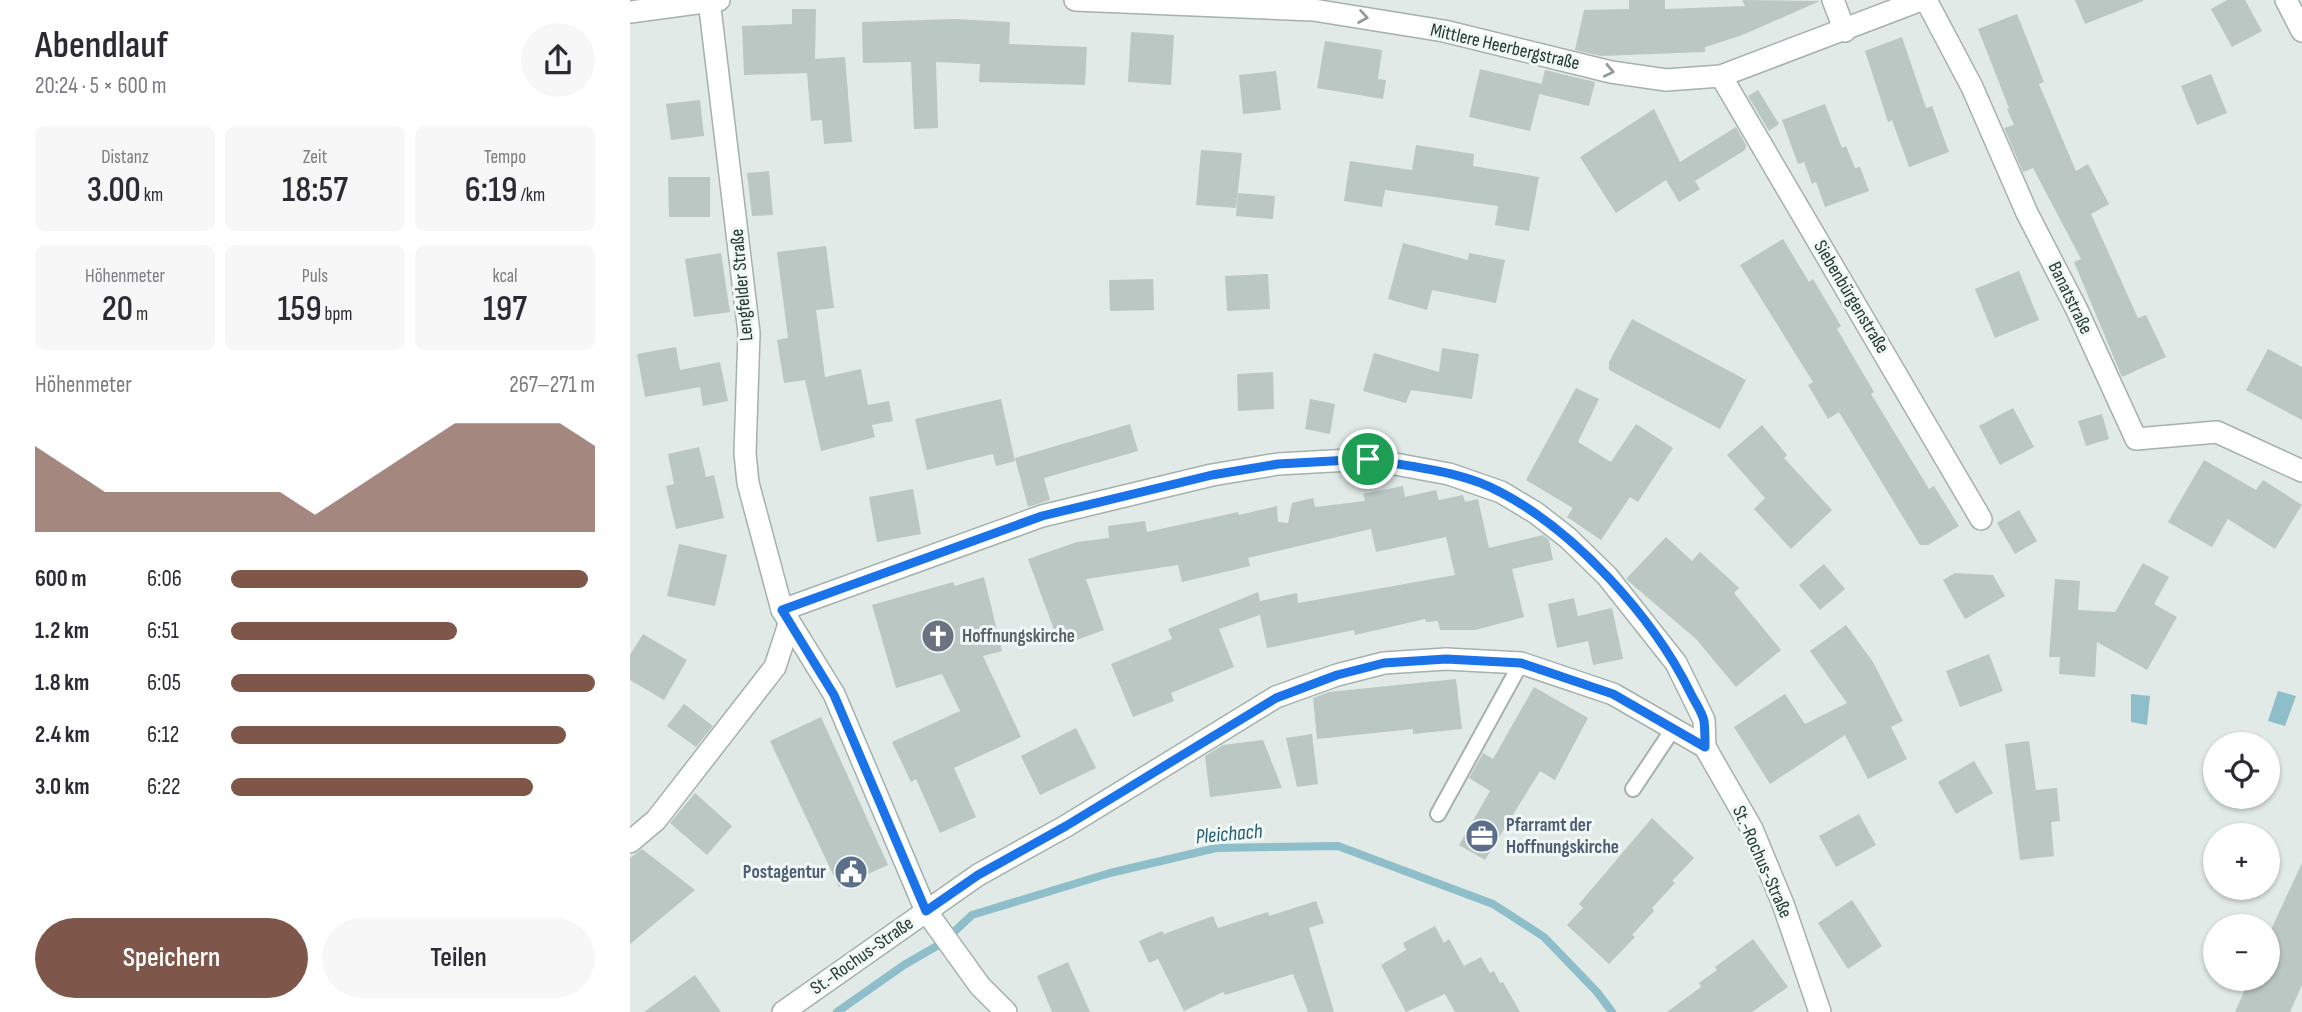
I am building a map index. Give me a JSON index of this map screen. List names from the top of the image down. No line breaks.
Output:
{"streets":{"street":["Mittlere Heerbergstraße","Lengfelder Straße","Siebenbürgenstraße","Banatstraße","St.-Rochus-Straße"]},"crossings":[["Mittlere Heerbergstraße","Siebenbürgenstraße"],["Mittlere Heerbergstraße","Banatstraße"],["Lengfelder Straße","St.-Rochus-Straße"]],"one_way":["Mittlere Heerbergstraße"],"water":["Pleichach"],"places":{"church":["Hoffnungskirche"],"office":["Pfarramt der Hoffnungskirche"],"public building":["Postagentur"]},"page":{"heading":["Abendlauf","20:24 · 5 × 600 m"],"stats":[["Distanz","3.00 km"],["Zeit","18:57"],["Tempo","6:19 /km"],["Höhenmeter","20 m"],["Puls","159 bpm"],["kcal","197"]],"chart":["Höhenmeter","267–271 m"],"list":[{"name":"600 m","note":"6:06"},{"name":"1.2 km","note":"6:51"},{"name":"1.8 km","note":"6:05"},{"name":"2.4 km","note":"6:12"},{"name":"3.0 km","note":"6:22"}],"map_buttons":["+","−"],"buttons":["Speichern","Teilen"]}}
